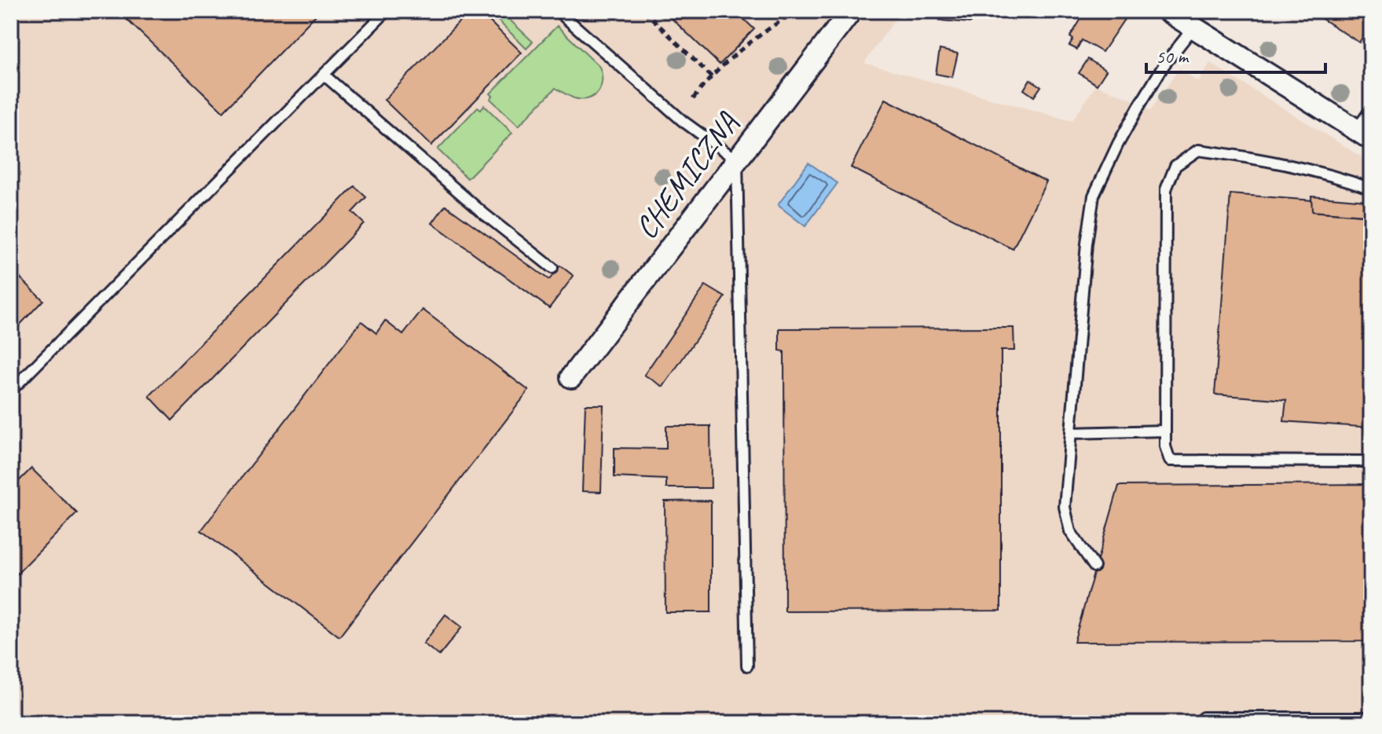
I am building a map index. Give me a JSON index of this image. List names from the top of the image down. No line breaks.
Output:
{"streets":{"street":["CHEMICZNA"]},"scale_bar":"50 m"}
